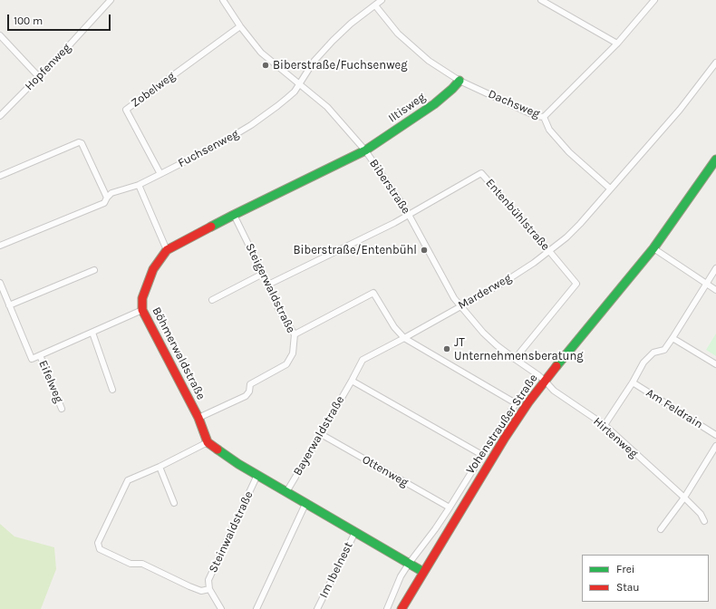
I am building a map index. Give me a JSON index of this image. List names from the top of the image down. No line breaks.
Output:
{"streets":{"street":["Hopfenweg","Zobelweg","Dachsweg","Iltisweg","Fuchsenweg","Biberstraße","Entenbühlstraße","Steigerwaldstraße","Marderweg","Böhmerwaldstraße","Eifelweg","Am Feldrain","Vohenstraußer Straße","Bayerwaldstraße","Hirtenweg","Ottenweg","Steinwaldstraße","Im Ibelnest"]},"crossings":[["Zobelweg","Fuchsenweg"],["Zobelweg","Biberstraße"],["Dachsweg","Iltisweg"],["Dachsweg","Fuchsenweg"],["Iltisweg","Biberstraße"],["Iltisweg","Böhmerwaldstraße"],["Fuchsenweg","Biberstraße"],["Biberstraße","Entenbühlstraße"],["Biberstraße","Marderweg"],["Biberstraße","Böhmerwaldstraße"],["Biberstraße","Vohenstraußer Straße"],["Biberstraße","Hirtenweg"],["Entenbühlstraße","Steigerwaldstraße"],["Entenbühlstraße","Marderweg"],["Steigerwaldstraße","Böhmerwaldstraße"],["Marderweg","Vohenstraußer Straße"],["Marderweg","Bayerwaldstraße"],["Böhmerwaldstraße","Steinwaldstraße"],["Vohenstraußer Straße","Hirtenweg"],["Vohenstraußer Straße","Ottenweg"],["Bayerwaldstraße","Ottenweg"]],"places":["Biberstraße/Fuchsenweg","Biberstraße/Entenbühl","JT Unternehmensberatung"],"legend":["Frei","Stau"],"scale_bar":"100 m"}
